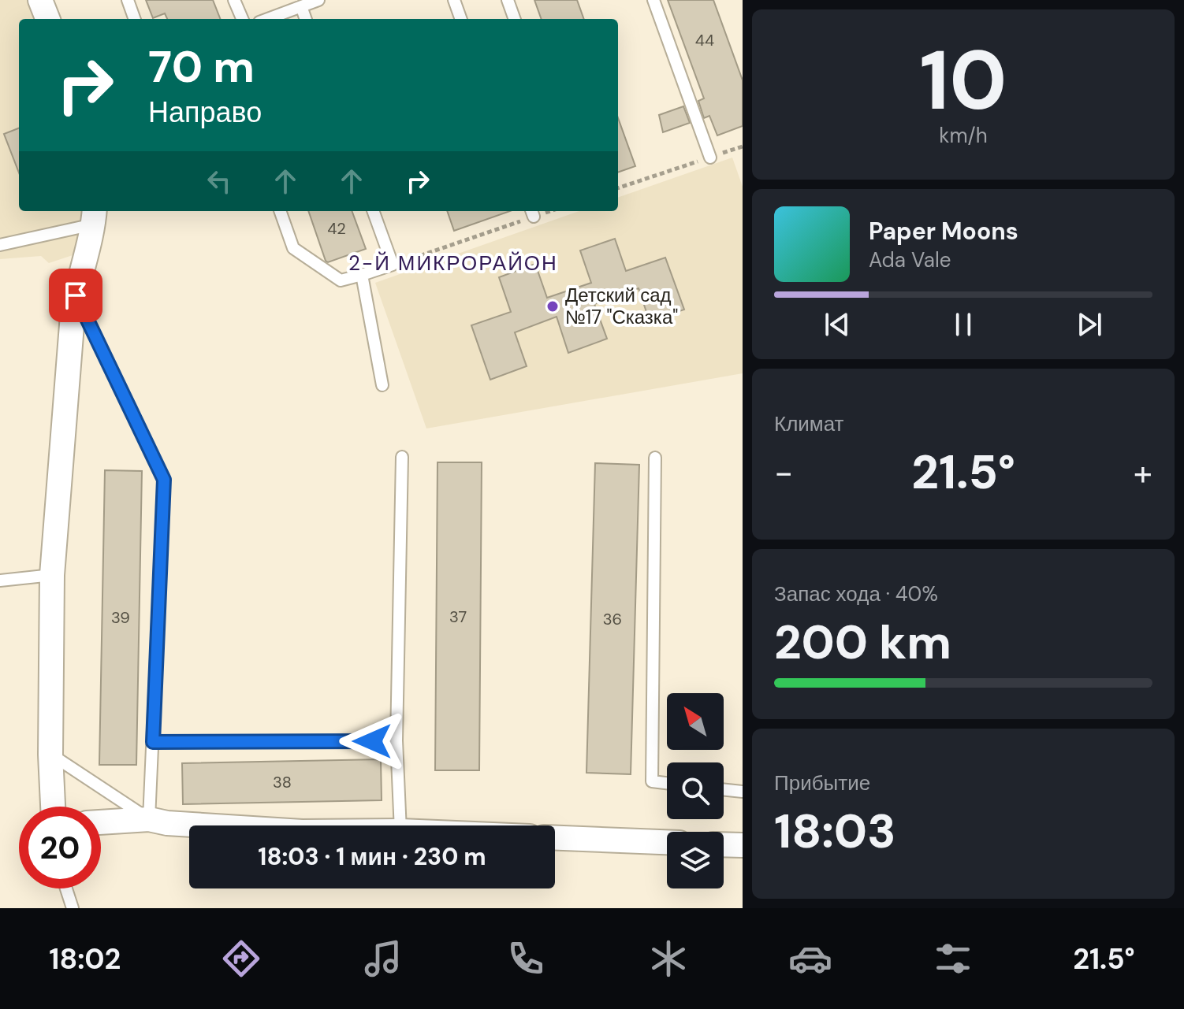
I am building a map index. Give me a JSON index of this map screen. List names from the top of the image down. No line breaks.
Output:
{"districts":["2-Й МИКРОРАЙОН"],"places":["Детский сад №17 \"Сказка\""],"house_numbers":["44","42","37","39","36","38"],"north":"top left","page":{"tile":[["10","km/h"],"Климат",["Запас хода · 40%","200 km"],["Прибытие","18:03"]],"turn":["70 m","Направо"],"song":["Paper Moons","Ada Vale"],"heat":["−","21.5°","+"],"limit":"20","trip":"18:03 · 1 мин · 230 m","tabs":["18:02","21.5°"]}}
